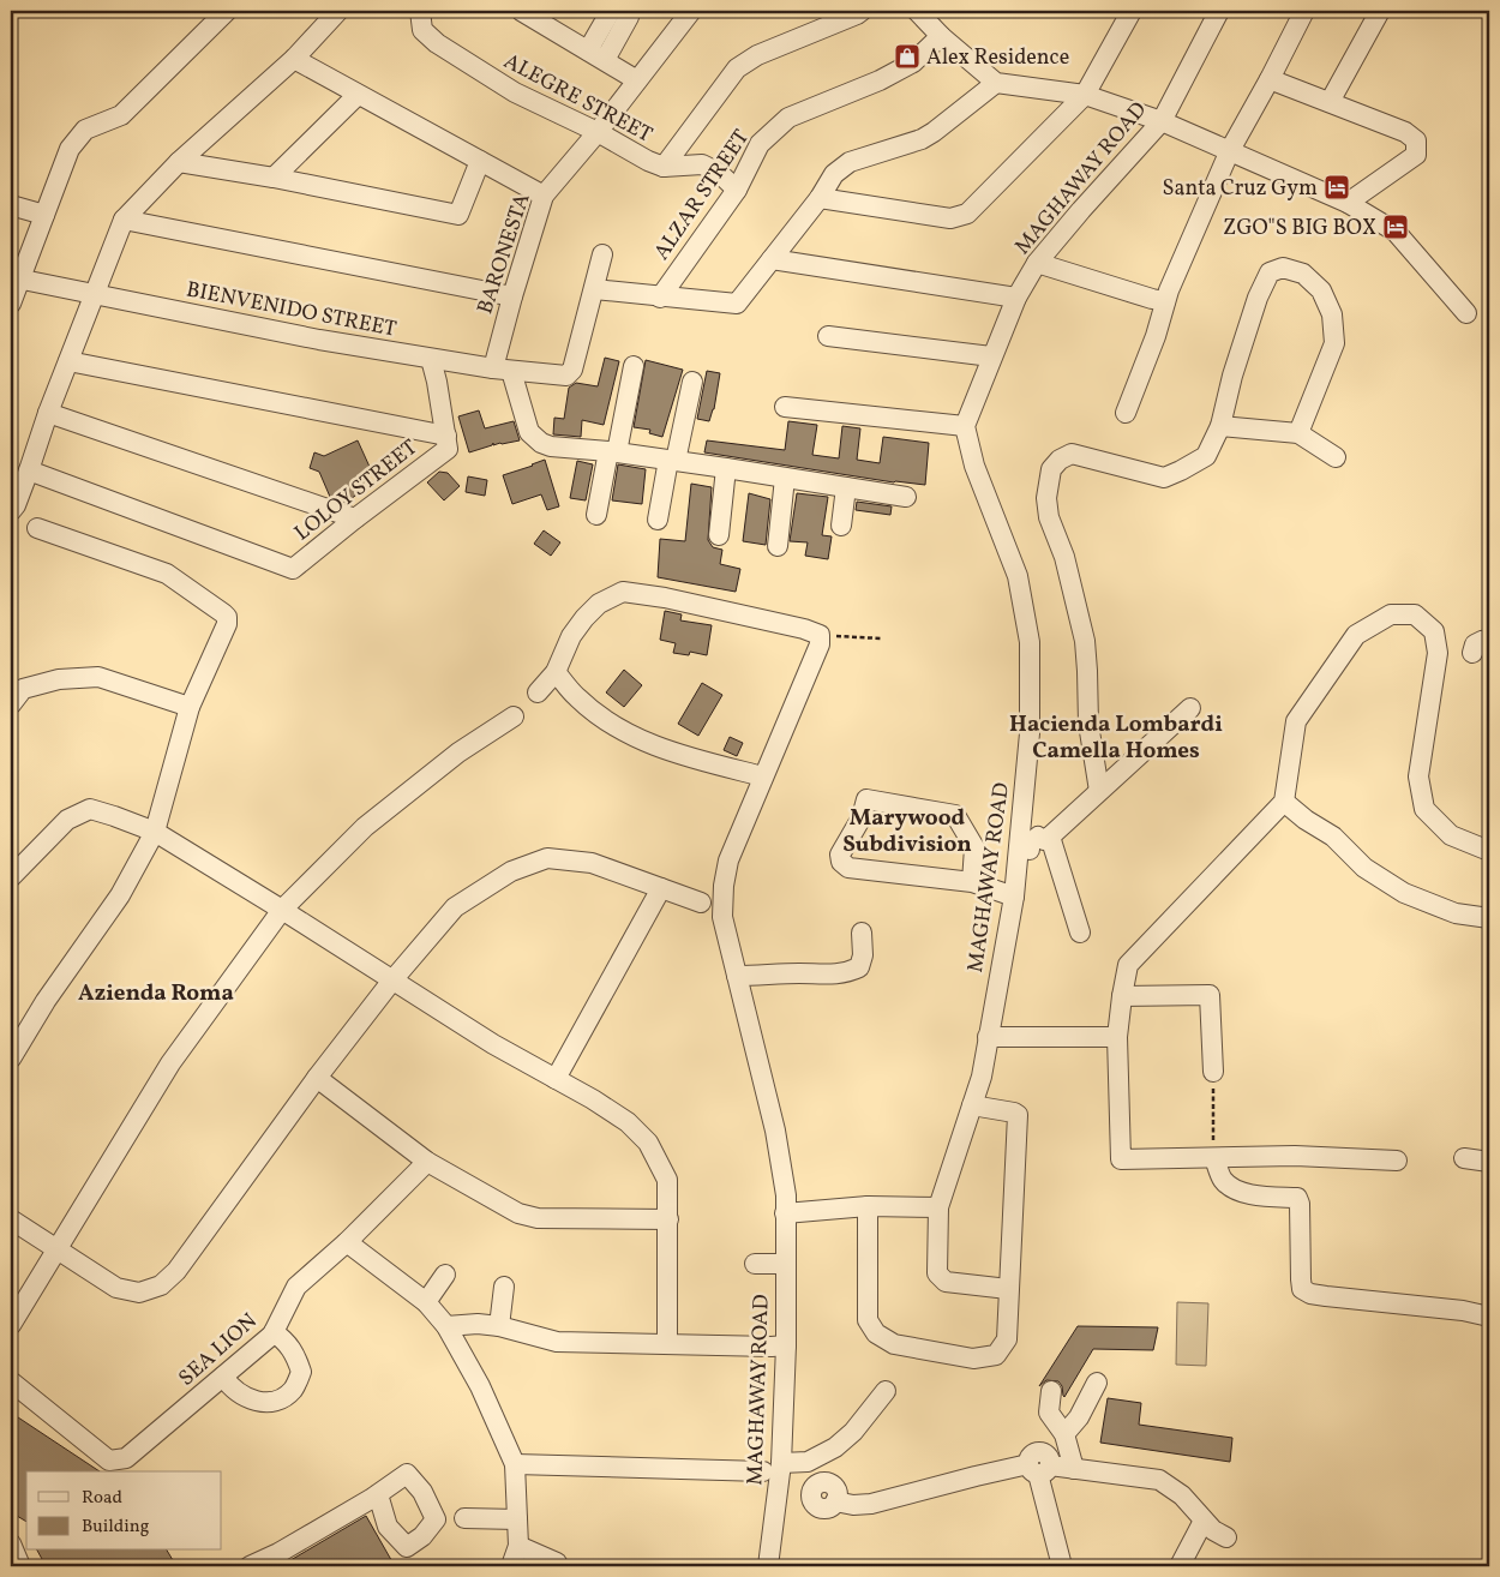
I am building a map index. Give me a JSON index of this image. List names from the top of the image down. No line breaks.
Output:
{"streets":{"street":["ALEGRE STREET","MAGHAWAY ROAD","ALZAR STREET","BARONESTA","BIENVENIDO STREET","LOLOY STREET","SEA LION"]},"crossings":[["ALEGRE STREET","ALZAR STREET"],["ALEGRE STREET","BARONESTA"],["BARONESTA","BIENVENIDO STREET"]],"districts":["Hacienda Lombardi Camella Homes","Marywood Subdivision","Azienda Roma"],"places":{"shop":["Alex Residence"],"hotel":["Santa Cruz Gym","ZGO\"S BIG BOX"]},"legend":["Road","Building"]}
